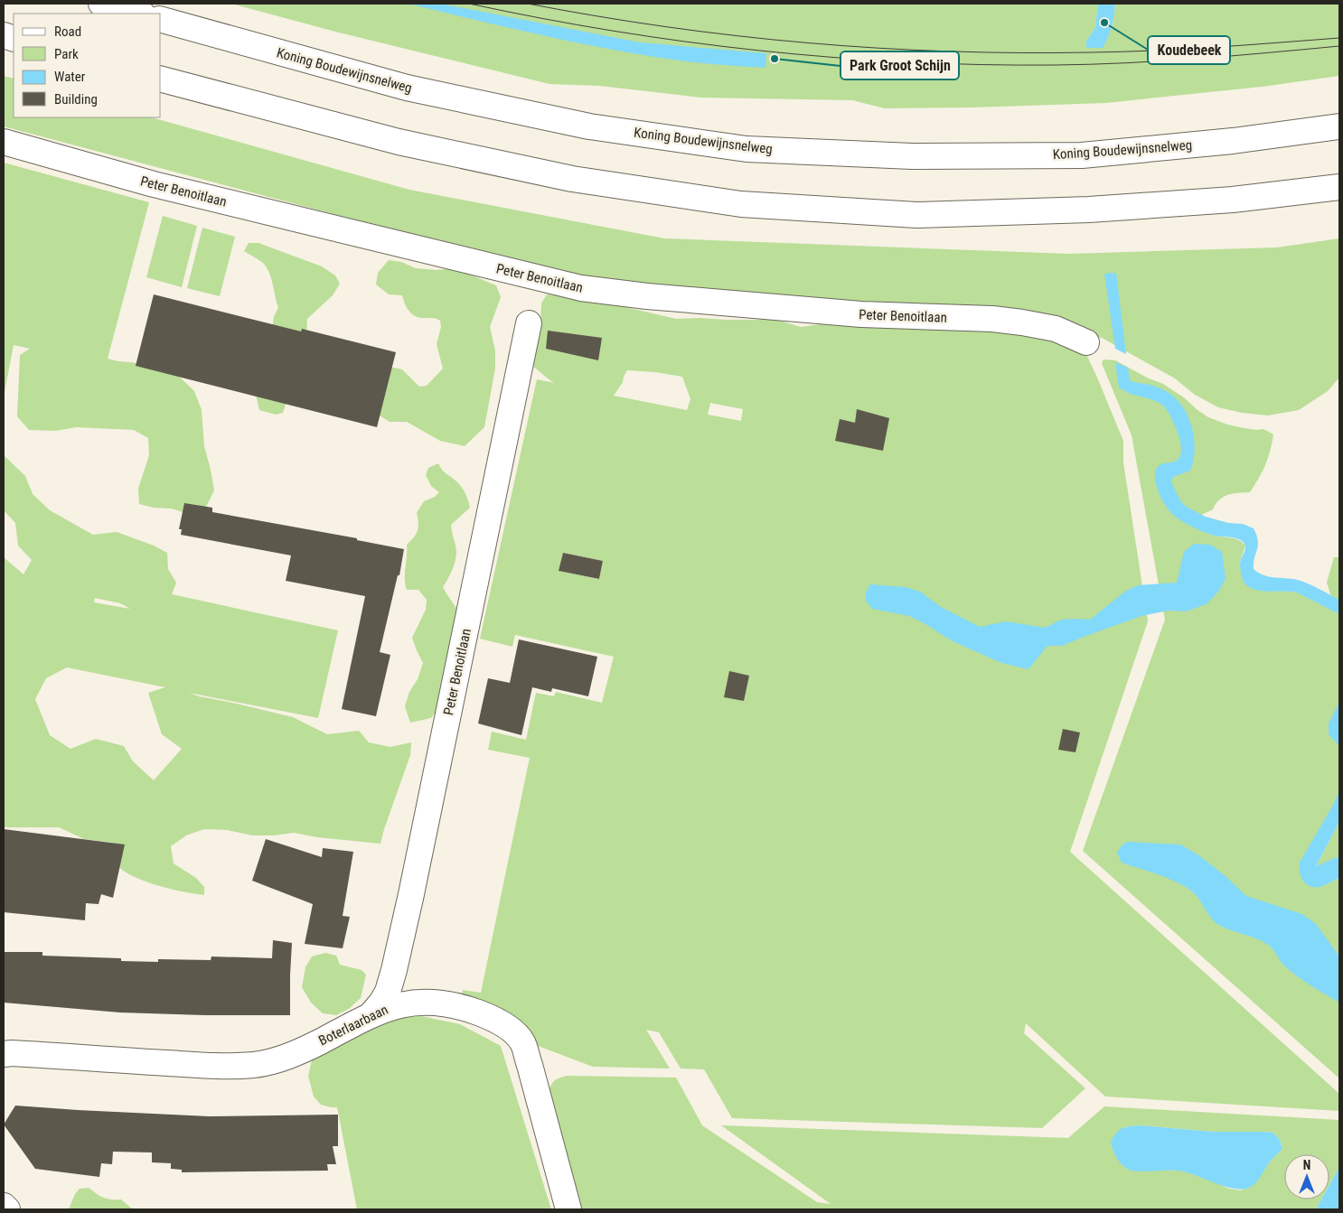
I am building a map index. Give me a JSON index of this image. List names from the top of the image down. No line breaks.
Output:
{"streets":{"main road":["Koning Boudewijnsnelweg","Peter Benoitlaan","Boterlaarbaan"]},"crossings":[["Peter Benoitlaan","Boterlaarbaan"]],"places":["Koudebeek","Park Groot Schijn"],"legend":["Road","Park","Water","Building"],"north":"top"}
